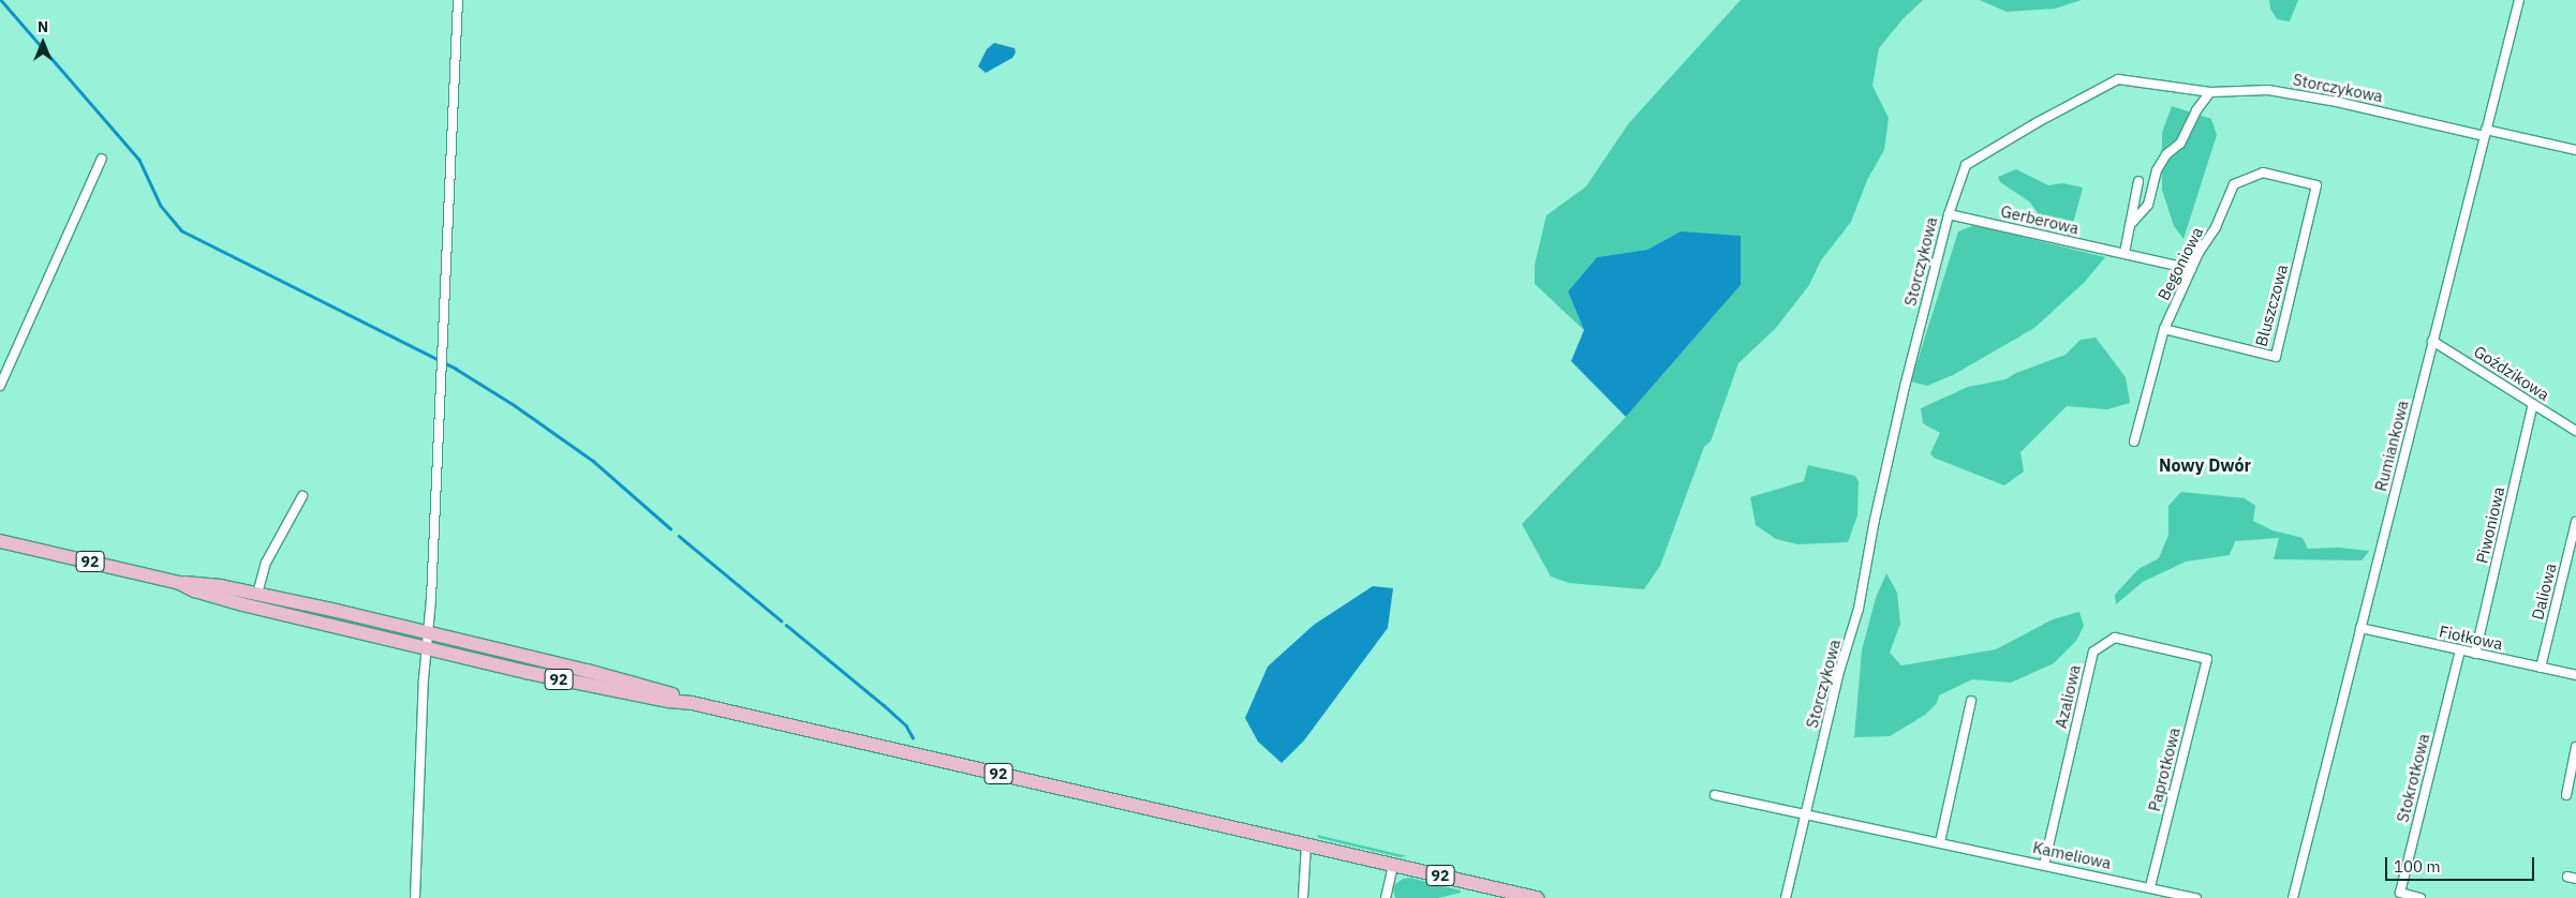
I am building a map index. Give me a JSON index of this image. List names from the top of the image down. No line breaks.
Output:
{"streets":{"main road":["92"],"street":["Storczykowa","Gerberowa","Begoniowa","Bluszczowa","Goździkowa","Rumiankowa","Piwoniowa","Daliowa","Fiołkowa","Azaliowa","Paprotkowa","Stokrotkowa","Kameliowa"]},"crossings":[["Storczykowa","Gerberowa"],["Storczykowa","Rumiankowa"],["Storczykowa","Kameliowa"],["Gerberowa","Begoniowa"],["Begoniowa","Bluszczowa"],["Goździkowa","Rumiankowa"],["Goździkowa","Piwoniowa"],["Rumiankowa","Fiołkowa"],["Piwoniowa","Fiołkowa"],["Daliowa","Fiołkowa"],["Fiołkowa","Stokrotkowa"],["Azaliowa","Paprotkowa"],["Azaliowa","Kameliowa"],["Paprotkowa","Kameliowa"]],"districts":["Nowy Dwór"],"scale_bar":"100 m","north":"top"}
